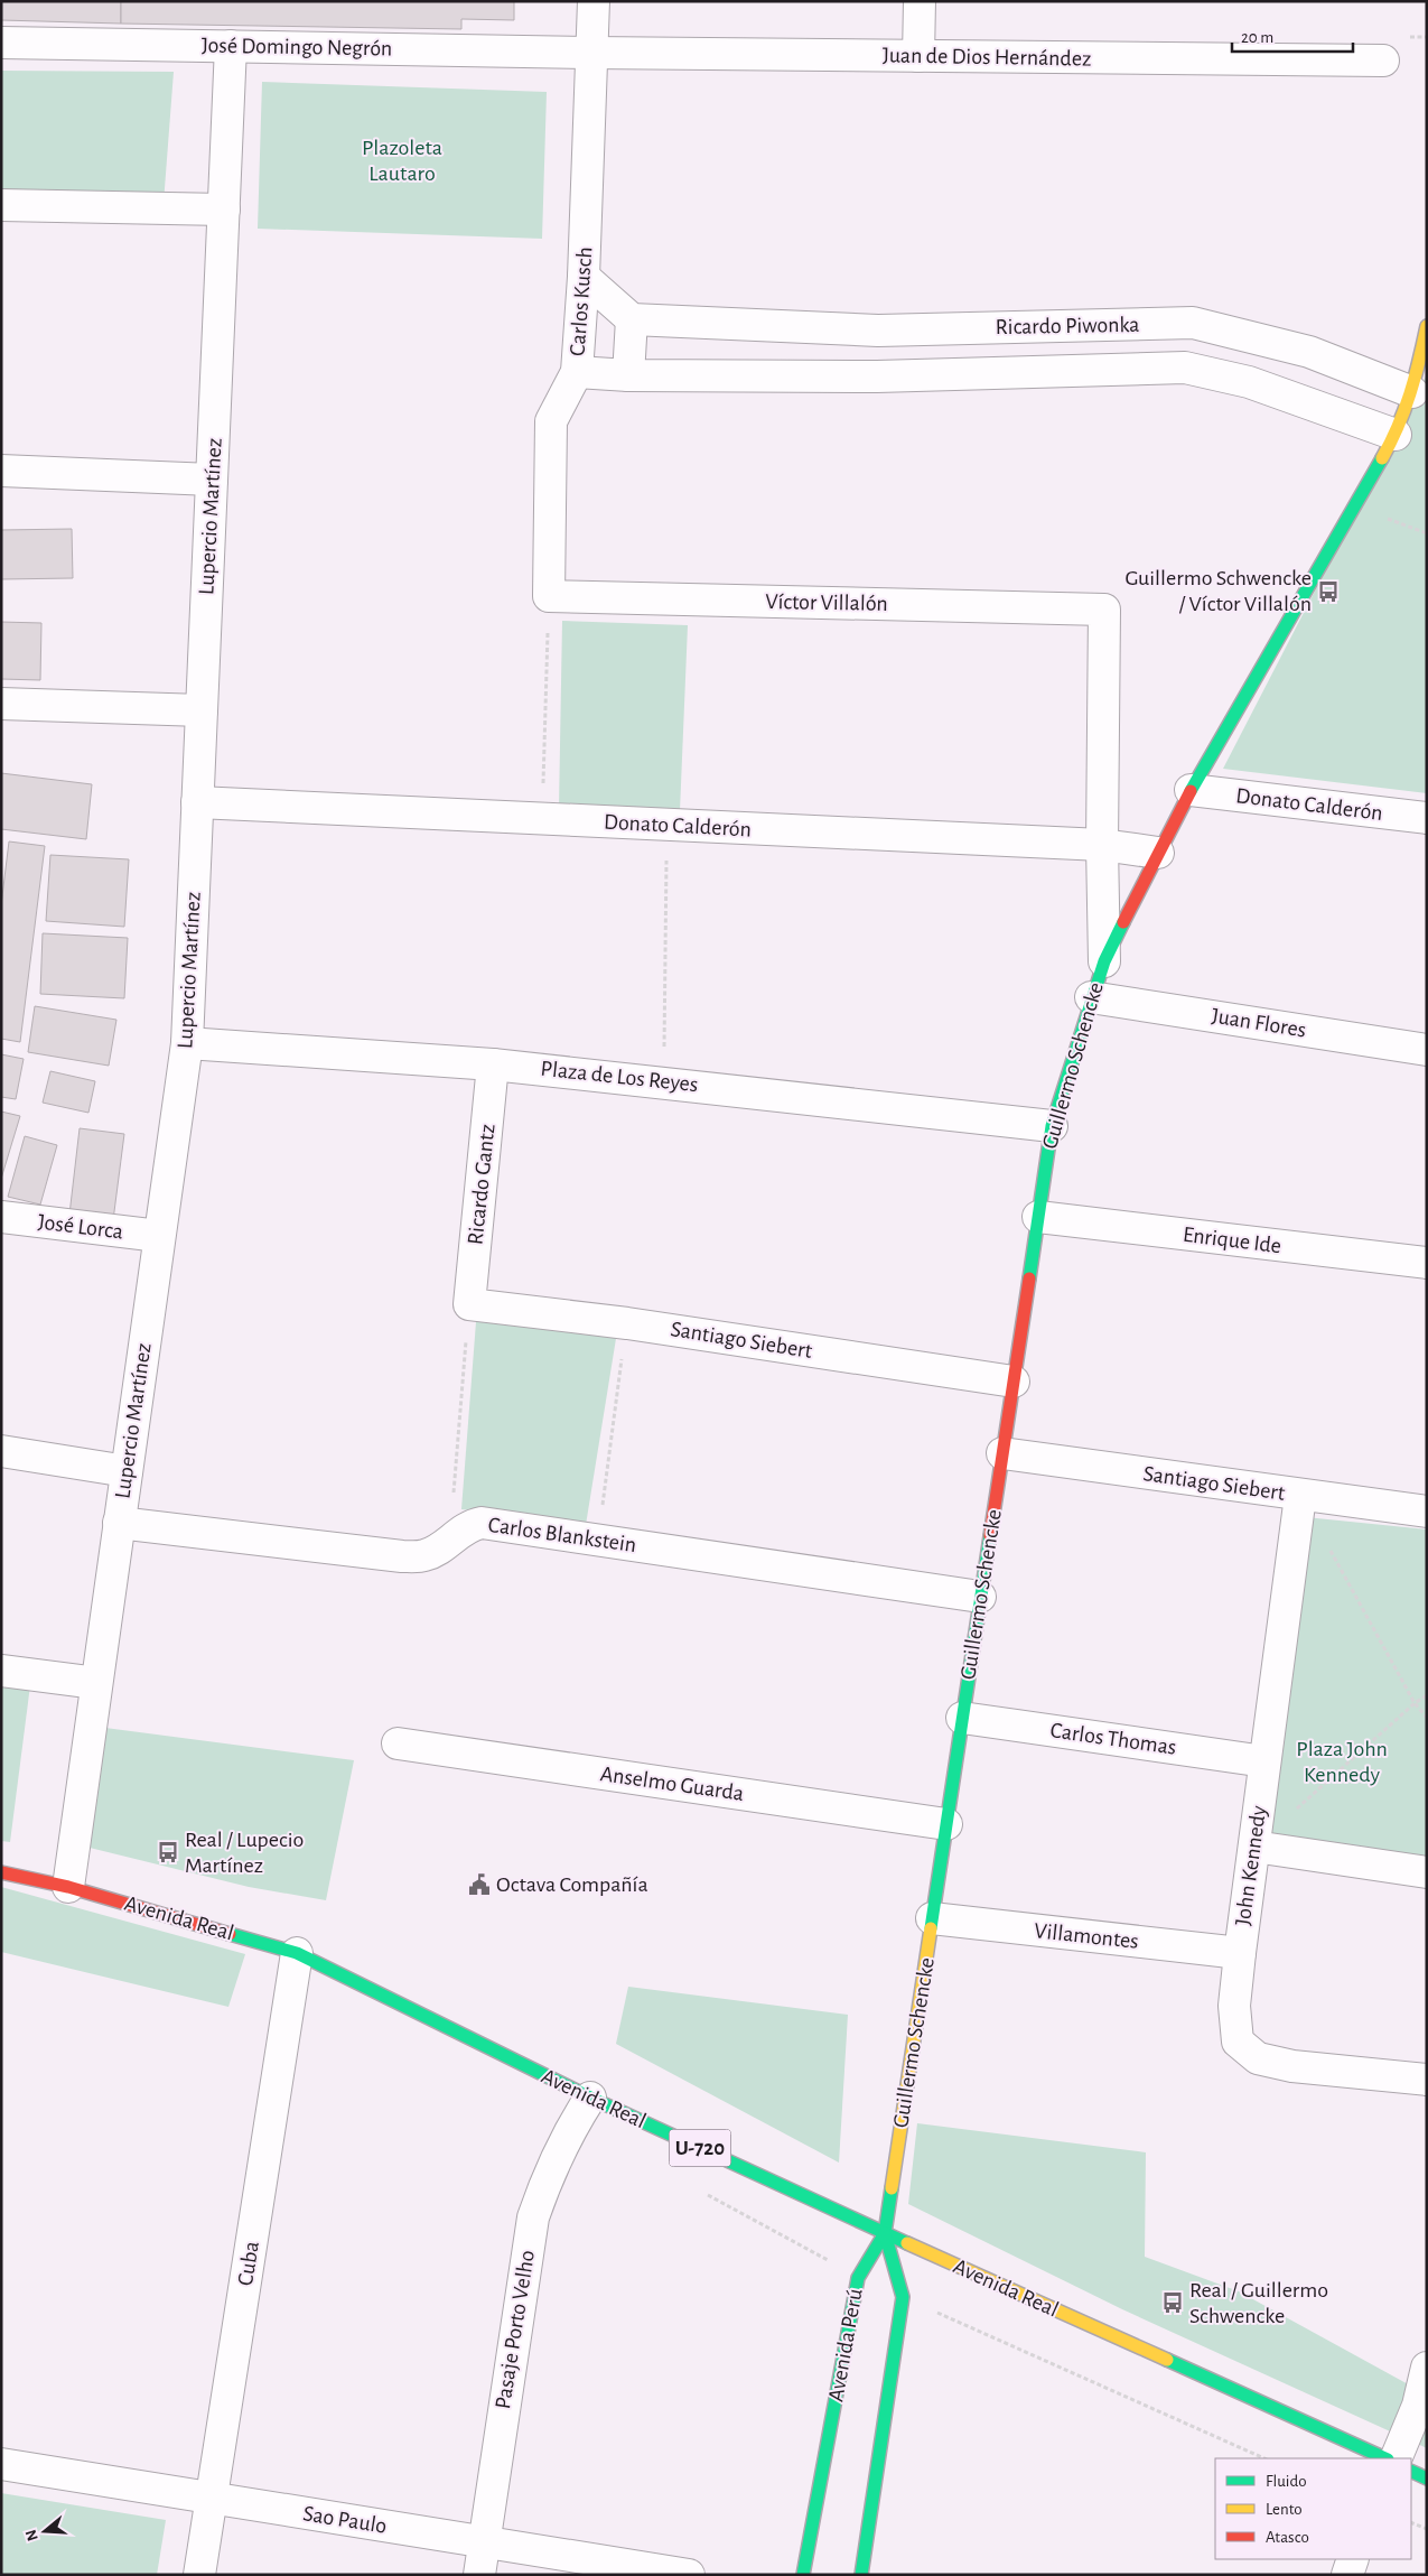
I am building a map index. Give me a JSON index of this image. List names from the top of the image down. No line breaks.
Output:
{"streets":{"street":["José Domingo Negrón","Juan de Dios Hernández","Carlos Kusch","Ricardo Piwonka","Lupercio Martínez","Víctor Villalón","Donato Calderón","Juan Flores","Guillermo Schencke","Plaza de Los Reyes","Ricardo Gantz","José Lorca","Enrique Ide","Santiago Siebert","Carlos Blankstein","Carlos Thomas","Anselmo Guarda","John Kennedy","Avenida Real","Villamontes","U-720","Cuba","Pasaje Porto Velho","Avenida Perú","Sao Paulo"]},"crossings":[["José Domingo Negrón","Juan de Dios Hernández"],["José Domingo Negrón","Carlos Kusch"],["José Domingo Negrón","Lupercio Martínez"],["Juan de Dios Hernández","Carlos Kusch"],["Carlos Kusch","Ricardo Piwonka"],["Carlos Kusch","Víctor Villalón"],["Ricardo Piwonka","Guillermo Schencke"],["Lupercio Martínez","Donato Calderón"],["Lupercio Martínez","Plaza de Los Reyes"],["Lupercio Martínez","José Lorca"],["Lupercio Martínez","Carlos Blankstein"],["Lupercio Martínez","Avenida Real"],["Víctor Villalón","Guillermo Schencke"],["Donato Calderón","Guillermo Schencke"],["Juan Flores","Guillermo Schencke"],["Guillermo Schencke","Plaza de Los Reyes"],["Guillermo Schencke","Enrique Ide"],["Guillermo Schencke","Santiago Siebert"],["Guillermo Schencke","Carlos Blankstein"],["Guillermo Schencke","Carlos Thomas"],["Guillermo Schencke","Anselmo Guarda"],["Guillermo Schencke","Avenida Real"],["Guillermo Schencke","Villamontes"],["Guillermo Schencke","Avenida Perú"],["Plaza de Los Reyes","Ricardo Gantz"],["Ricardo Gantz","Santiago Siebert"],["Santiago Siebert","John Kennedy"],["Carlos Thomas","John Kennedy"],["John Kennedy","Villamontes"],["Avenida Real","Cuba"],["Avenida Real","Pasaje Porto Velho"],["Avenida Real","Avenida Perú"],["Cuba","Sao Paulo"],["Pasaje Porto Velho","Sao Paulo"]],"parks":["Plazoleta Lautaro","Plaza John Kennedy"],"places":{"bus stop":["Guillermo Schwencke / Víctor Villalón","Real / Lupecio Martínez","Real / Guillermo Schwencke"],"public building":["Octava Compañía"]},"legend":["Fluido","Lento","Atasco"],"scale_bar":"20 m","north":"left"}
